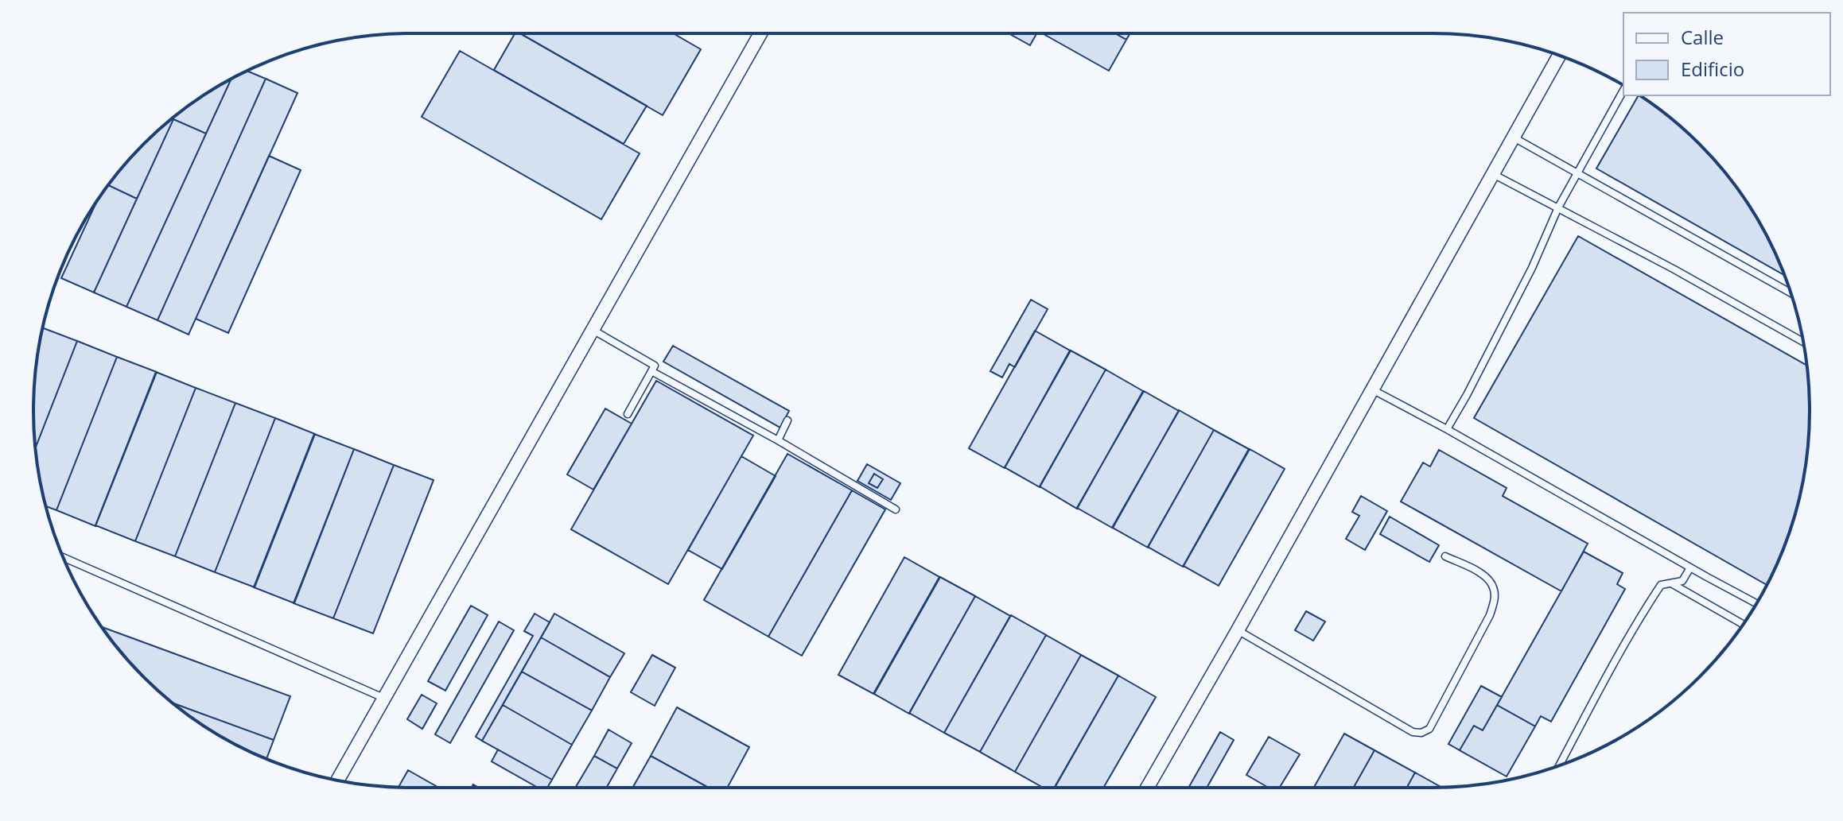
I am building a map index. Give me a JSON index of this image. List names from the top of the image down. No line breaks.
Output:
{"legend":["Calle","Edificio"]}
